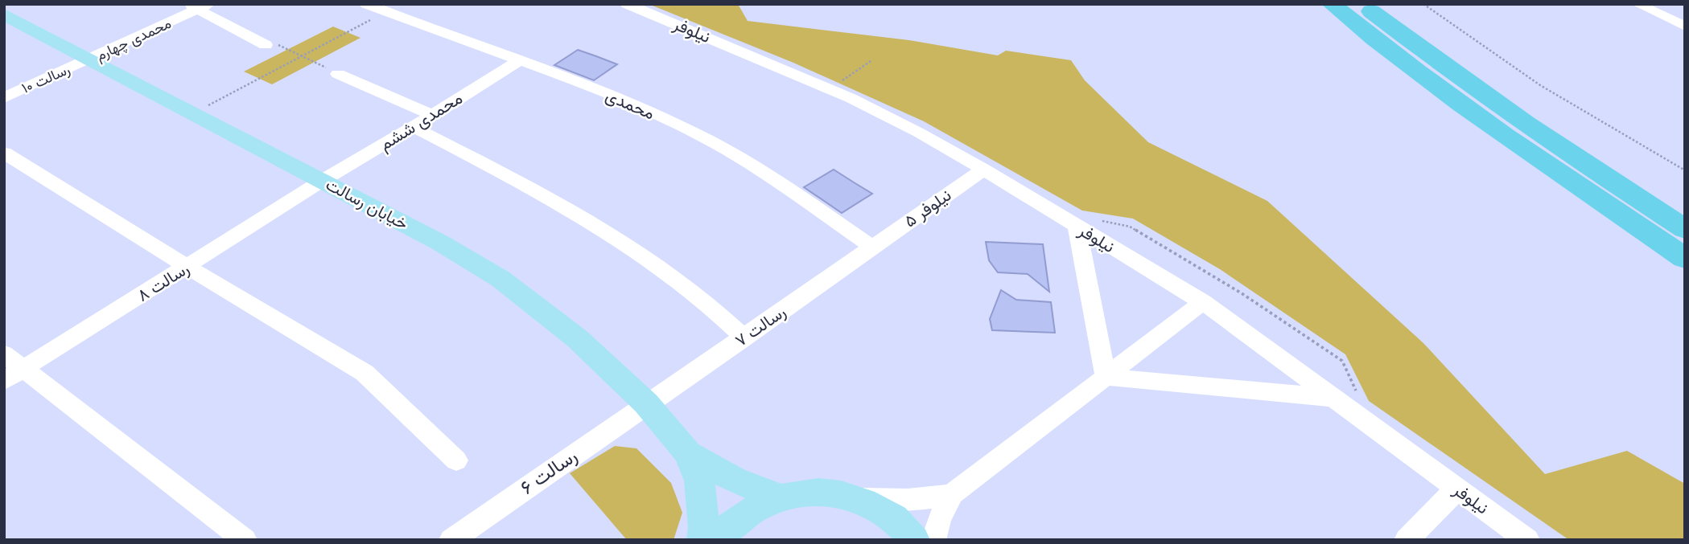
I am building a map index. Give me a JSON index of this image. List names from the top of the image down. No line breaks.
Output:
{"streets":{"main road":["خیابان رسالت"],"street":["نیلوفر","محمدی چهارم","رسالت ۱۰","محمدی","محمدی ششم","نیلوفر ۵","۸ رسالت","رسالت ۷","رسالت ۶"]},"crossings":[["نیلوفر","نیلوفر ۵"],["محمدی چهارم","رسالت ۱۰"],["محمدی چهارم","خیابان رسالت"],["رسالت ۱۰","خیابان رسالت"],["محمدی","محمدی ششم"],["محمدی","نیلوفر ۵"],["محمدی","رسالت ۷"],["محمدی ششم","خیابان رسالت"],["محمدی ششم","۸ رسالت"],["خیابان رسالت","۸ رسالت"],["خیابان رسالت","رسالت ۷"],["خیابان رسالت","رسالت ۶"],["نیلوفر ۵","رسالت ۷"],["رسالت ۷","رسالت ۶"]]}
